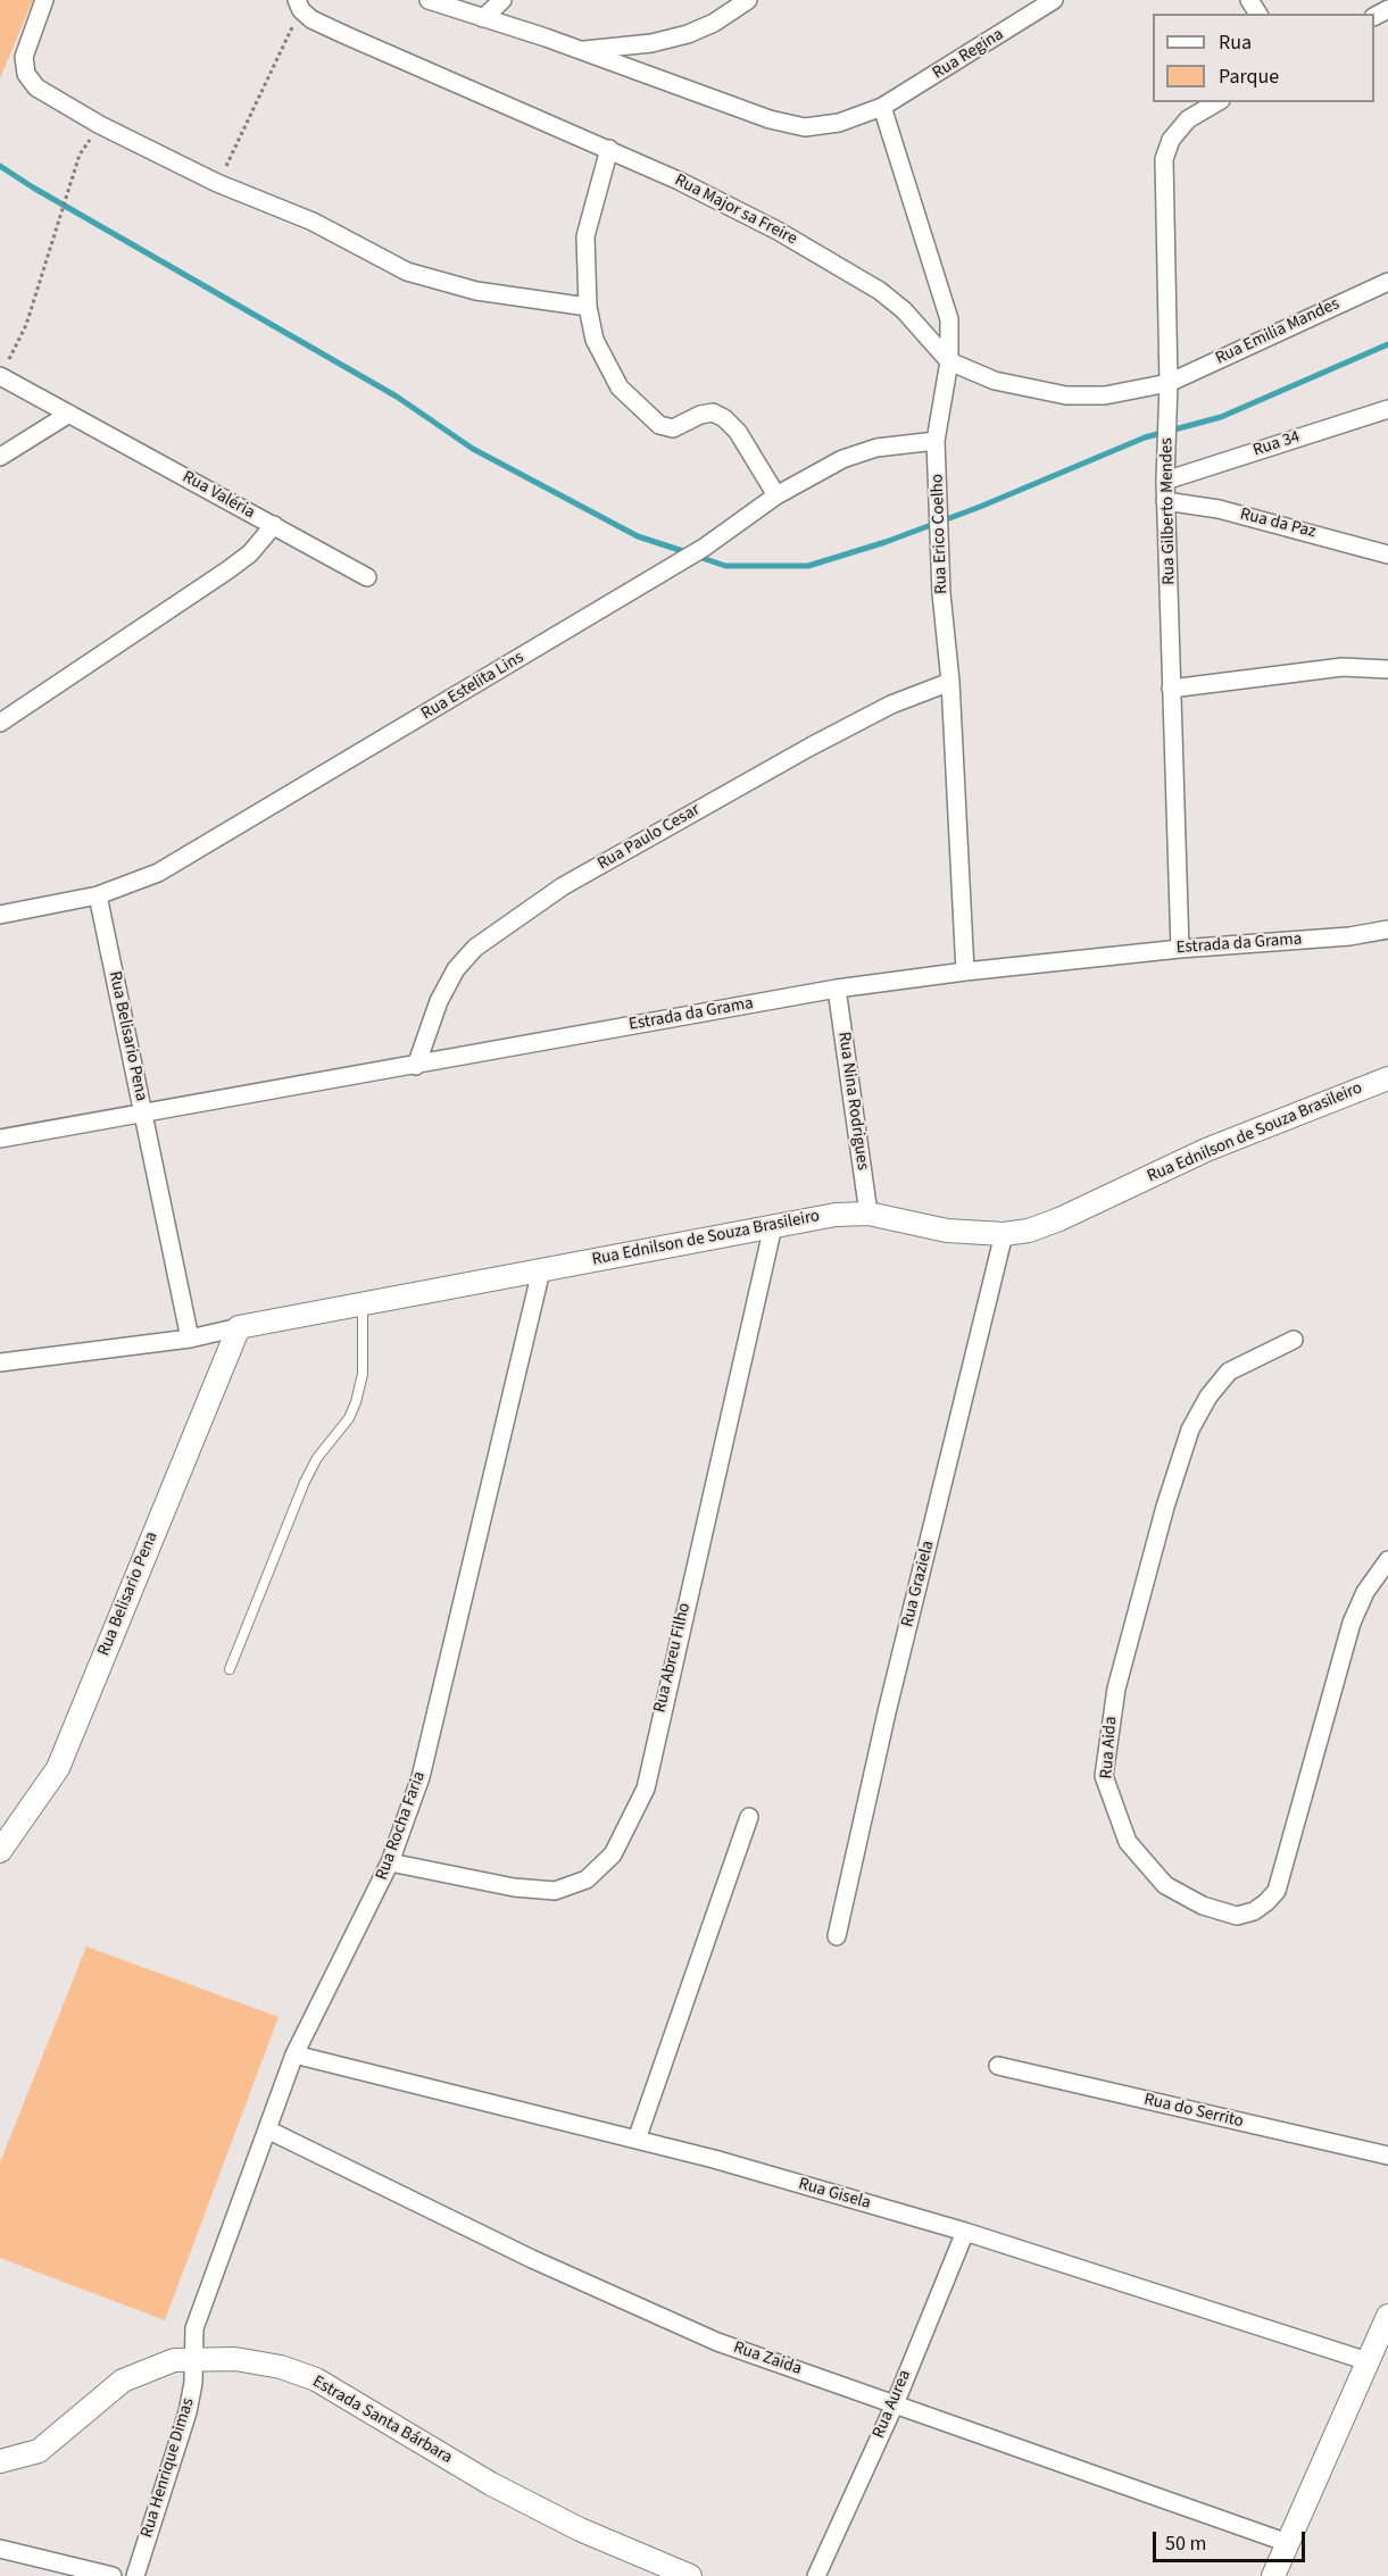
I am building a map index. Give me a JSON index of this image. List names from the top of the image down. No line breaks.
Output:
{"streets":{"street":["Rua Regina","Rua Major sa Freire","Rua Emilia Mandes","Rua 34","Rua Valéria","Rua Gilberto Mendes","Rua da Paz","Rua Erico Coelho","Rua Estelita Lins","Rua Paulo Cesar","Estrada da Grama","Rua Belisario Pena","Rua Nina Rodrigues","Rua Ednilson de Souza Brasileiro","Rua Graziela","Rua Abreu Filho","Rua Aida","Rua Rocha Faria","Rua do Serrito","Rua Gisela","Rua Zaida","Rua Aurea","Estrada Santa Bárbara","Rua Henrique Dimas"]},"crossings":[["Rua Regina","Rua Erico Coelho"],["Rua Major sa Freire","Rua Emilia Mandes"],["Rua Major sa Freire","Rua Gilberto Mendes"],["Rua Major sa Freire","Rua Erico Coelho"],["Rua Emilia Mandes","Rua Gilberto Mendes"],["Rua 34","Rua Gilberto Mendes"],["Rua Gilberto Mendes","Rua da Paz"],["Rua Gilberto Mendes","Estrada da Grama"],["Rua Erico Coelho","Rua Estelita Lins"],["Rua Erico Coelho","Rua Paulo Cesar"],["Rua Erico Coelho","Estrada da Grama"],["Rua Estelita Lins","Rua Belisario Pena"],["Rua Paulo Cesar","Estrada da Grama"],["Estrada da Grama","Rua Belisario Pena"],["Estrada da Grama","Rua Nina Rodrigues"],["Rua Belisario Pena","Rua Ednilson de Souza Brasileiro"],["Rua Nina Rodrigues","Rua Ednilson de Souza Brasileiro"],["Rua Ednilson de Souza Brasileiro","Rua Graziela"],["Rua Ednilson de Souza Brasileiro","Rua Abreu Filho"],["Rua Ednilson de Souza Brasileiro","Rua Rocha Faria"],["Rua Abreu Filho","Rua Rocha Faria"],["Rua Rocha Faria","Rua Gisela"],["Rua Rocha Faria","Rua Zaida"],["Rua Rocha Faria","Estrada Santa Bárbara"],["Rua Rocha Faria","Rua Henrique Dimas"],["Rua Gisela","Rua Aurea"],["Rua Zaida","Rua Aurea"],["Estrada Santa Bárbara","Rua Henrique Dimas"]],"legend":["Rua","Parque"],"scale_bar":"50 m"}
